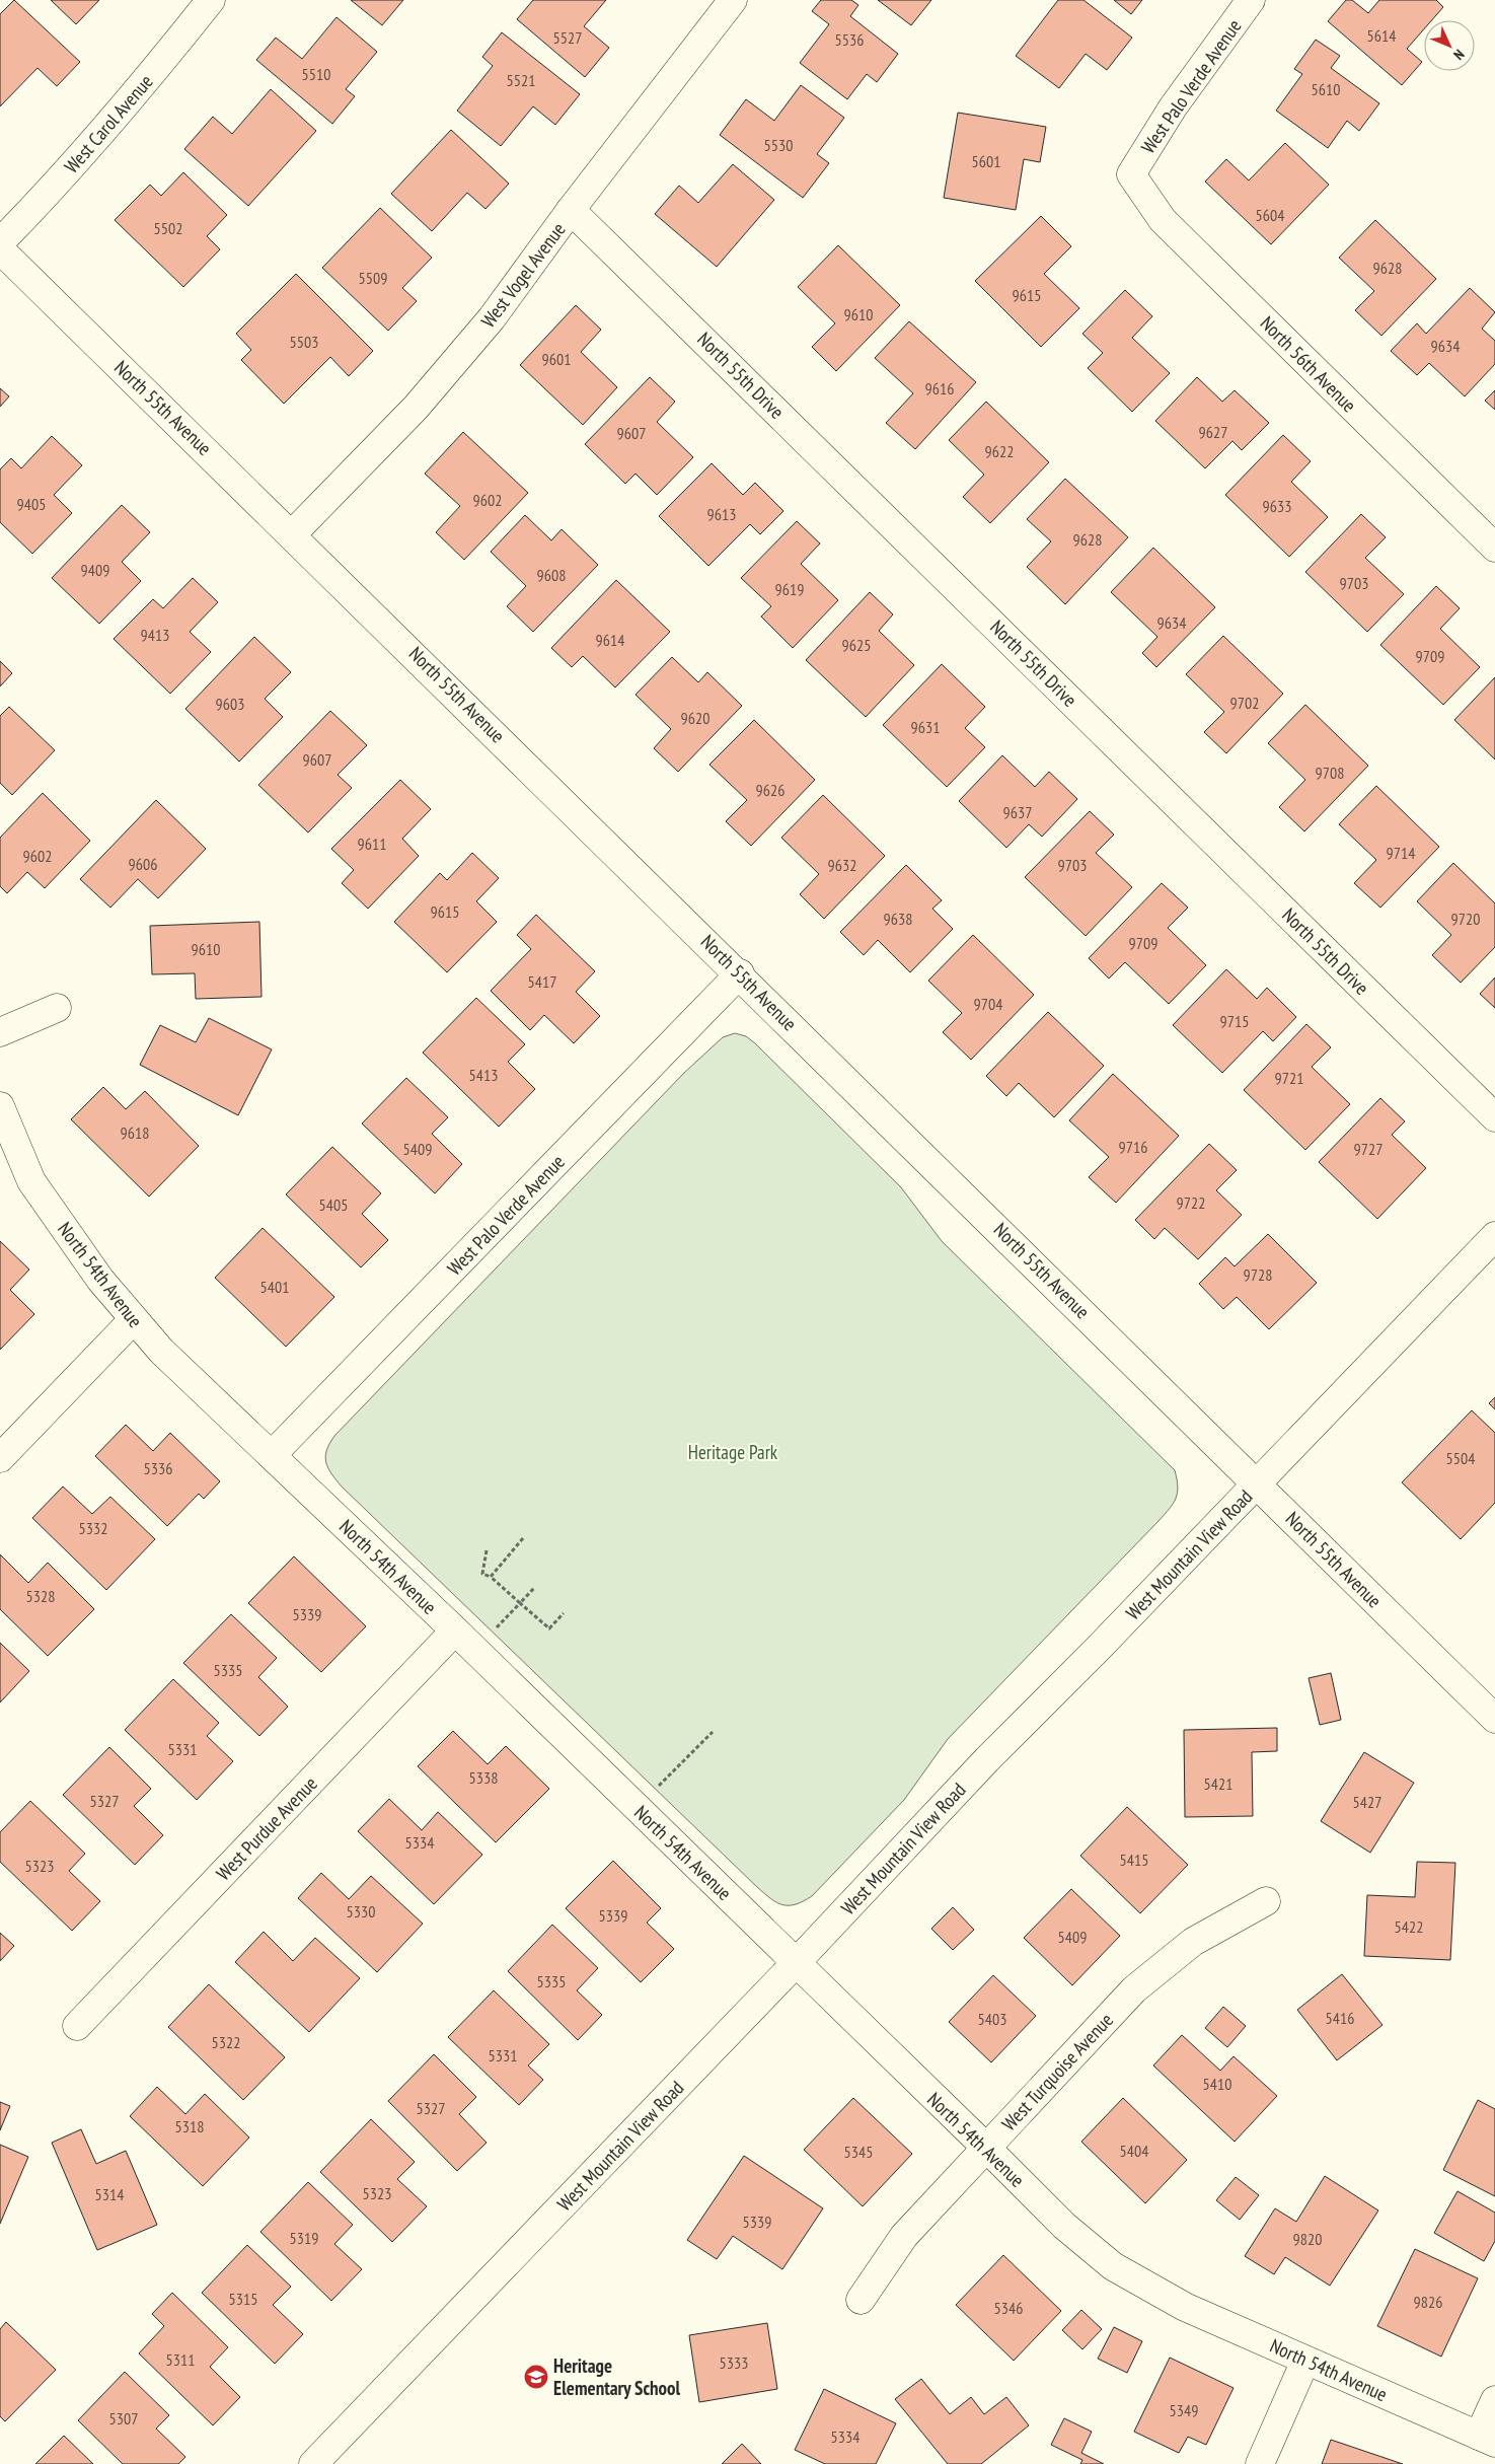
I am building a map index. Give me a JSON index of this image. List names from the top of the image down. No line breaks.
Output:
{"streets":{"street":["West Palo Verde Avenue","West Carol Avenue","West Vogel Avenue","North 56th Avenue","North 55th Drive","North 55th Avenue","North 54th Avenue","West Mountain View Road","West Purdue Avenue","West Turquoise Avenue"]},"crossings":[["West Palo Verde Avenue","North 56th Avenue"],["West Palo Verde Avenue","North 55th Avenue"],["West Palo Verde Avenue","North 54th Avenue"],["West Vogel Avenue","North 55th Drive"],["West Vogel Avenue","North 55th Avenue"],["North 55th Avenue","West Mountain View Road"],["North 54th Avenue","West Mountain View Road"],["North 54th Avenue","West Purdue Avenue"],["North 54th Avenue","West Turquoise Avenue"]],"parks":["Heritage Park"],"places":{"school or university":["Heritage Elementary School"]},"house_numbers":["5614","5527","5536","5510","5521","5610","5530","5601","5604","5502","9628","5509","9615","9610","5503","9634","9601","9616","9627","9607","9622","9602","9405","9633","9613","9628","9409","9608","9703","9619","9634","9413","9614","9625","9709","9702","9603","9620","9631","9607","9708","9626","9637","9611","9714","9602","9606","9632","9703","9615","9638","9720","9709","9610","5417","9704","9715","5413","9721","9618","9716","5409","9727","9722","5405","9728","5401","5504","5336","5332","5328","5339","5335","5331","5338","5421","5327","5427","5334","5415","5323","5330","5339","5422","5409","5335","5416","5403","5322","5331","5410","5327","5318","5404","5345","5323","5314","5339","5319","9820","5315","9826","5346","5311","5333","5349","5307","5334"],"north":"bottom right"}
